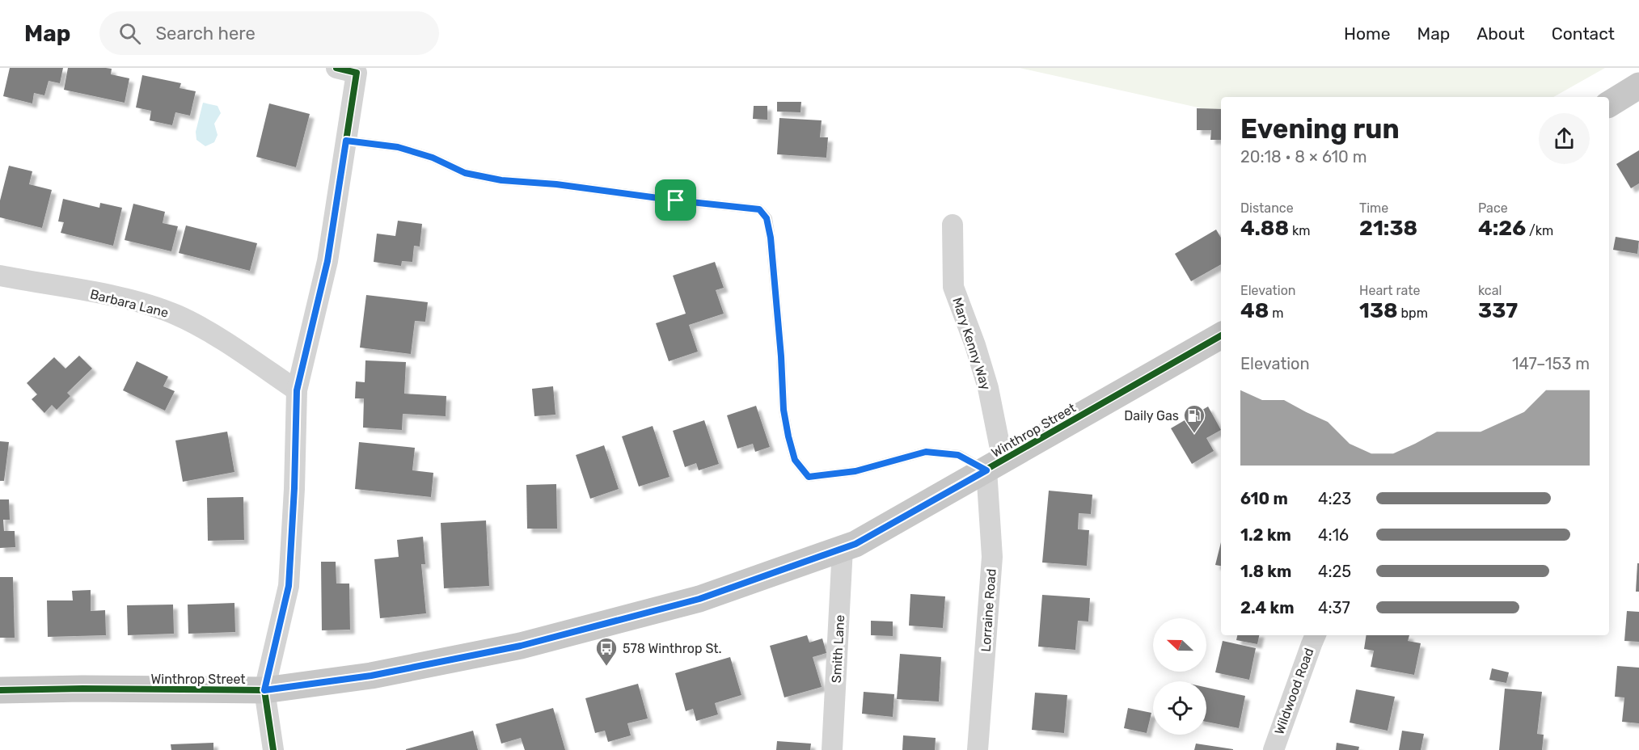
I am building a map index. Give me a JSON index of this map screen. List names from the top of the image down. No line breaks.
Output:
{"streets":{"main road":["Winthrop Street"],"street":["Barbara Lane","Mary Kenny Way","Lorraine Road","Smith Lane","Wildwood Road"]},"crossings":[["Mary Kenny Way","Winthrop Street"],["Mary Kenny Way","Lorraine Road"],["Winthrop Street","Lorraine Road"],["Winthrop Street","Smith Lane"]],"places":{"fuel station":["Daily Gas"],"bus stop":["578 Winthrop St."]},"north":"left","page":{"header":"Map","search":"Search here","nav":["Home","Map","About","Contact"],"heading":["Evening run","20:18 · 8 × 610 m"],"stats":[["Distance","4.88 km"],["Time","21:38"],["Pace","4:26 /km"],["Elevation","48 m"],["Heart rate","138 bpm"],["kcal","337"]],"chart":["Elevation","147–153 m"],"list":[{"name":"610 m","note":"4:23"},{"name":"1.2 km","note":"4:16"},{"name":"1.8 km","note":"4:25"},{"name":"2.4 km","note":"4:37"}]}}
